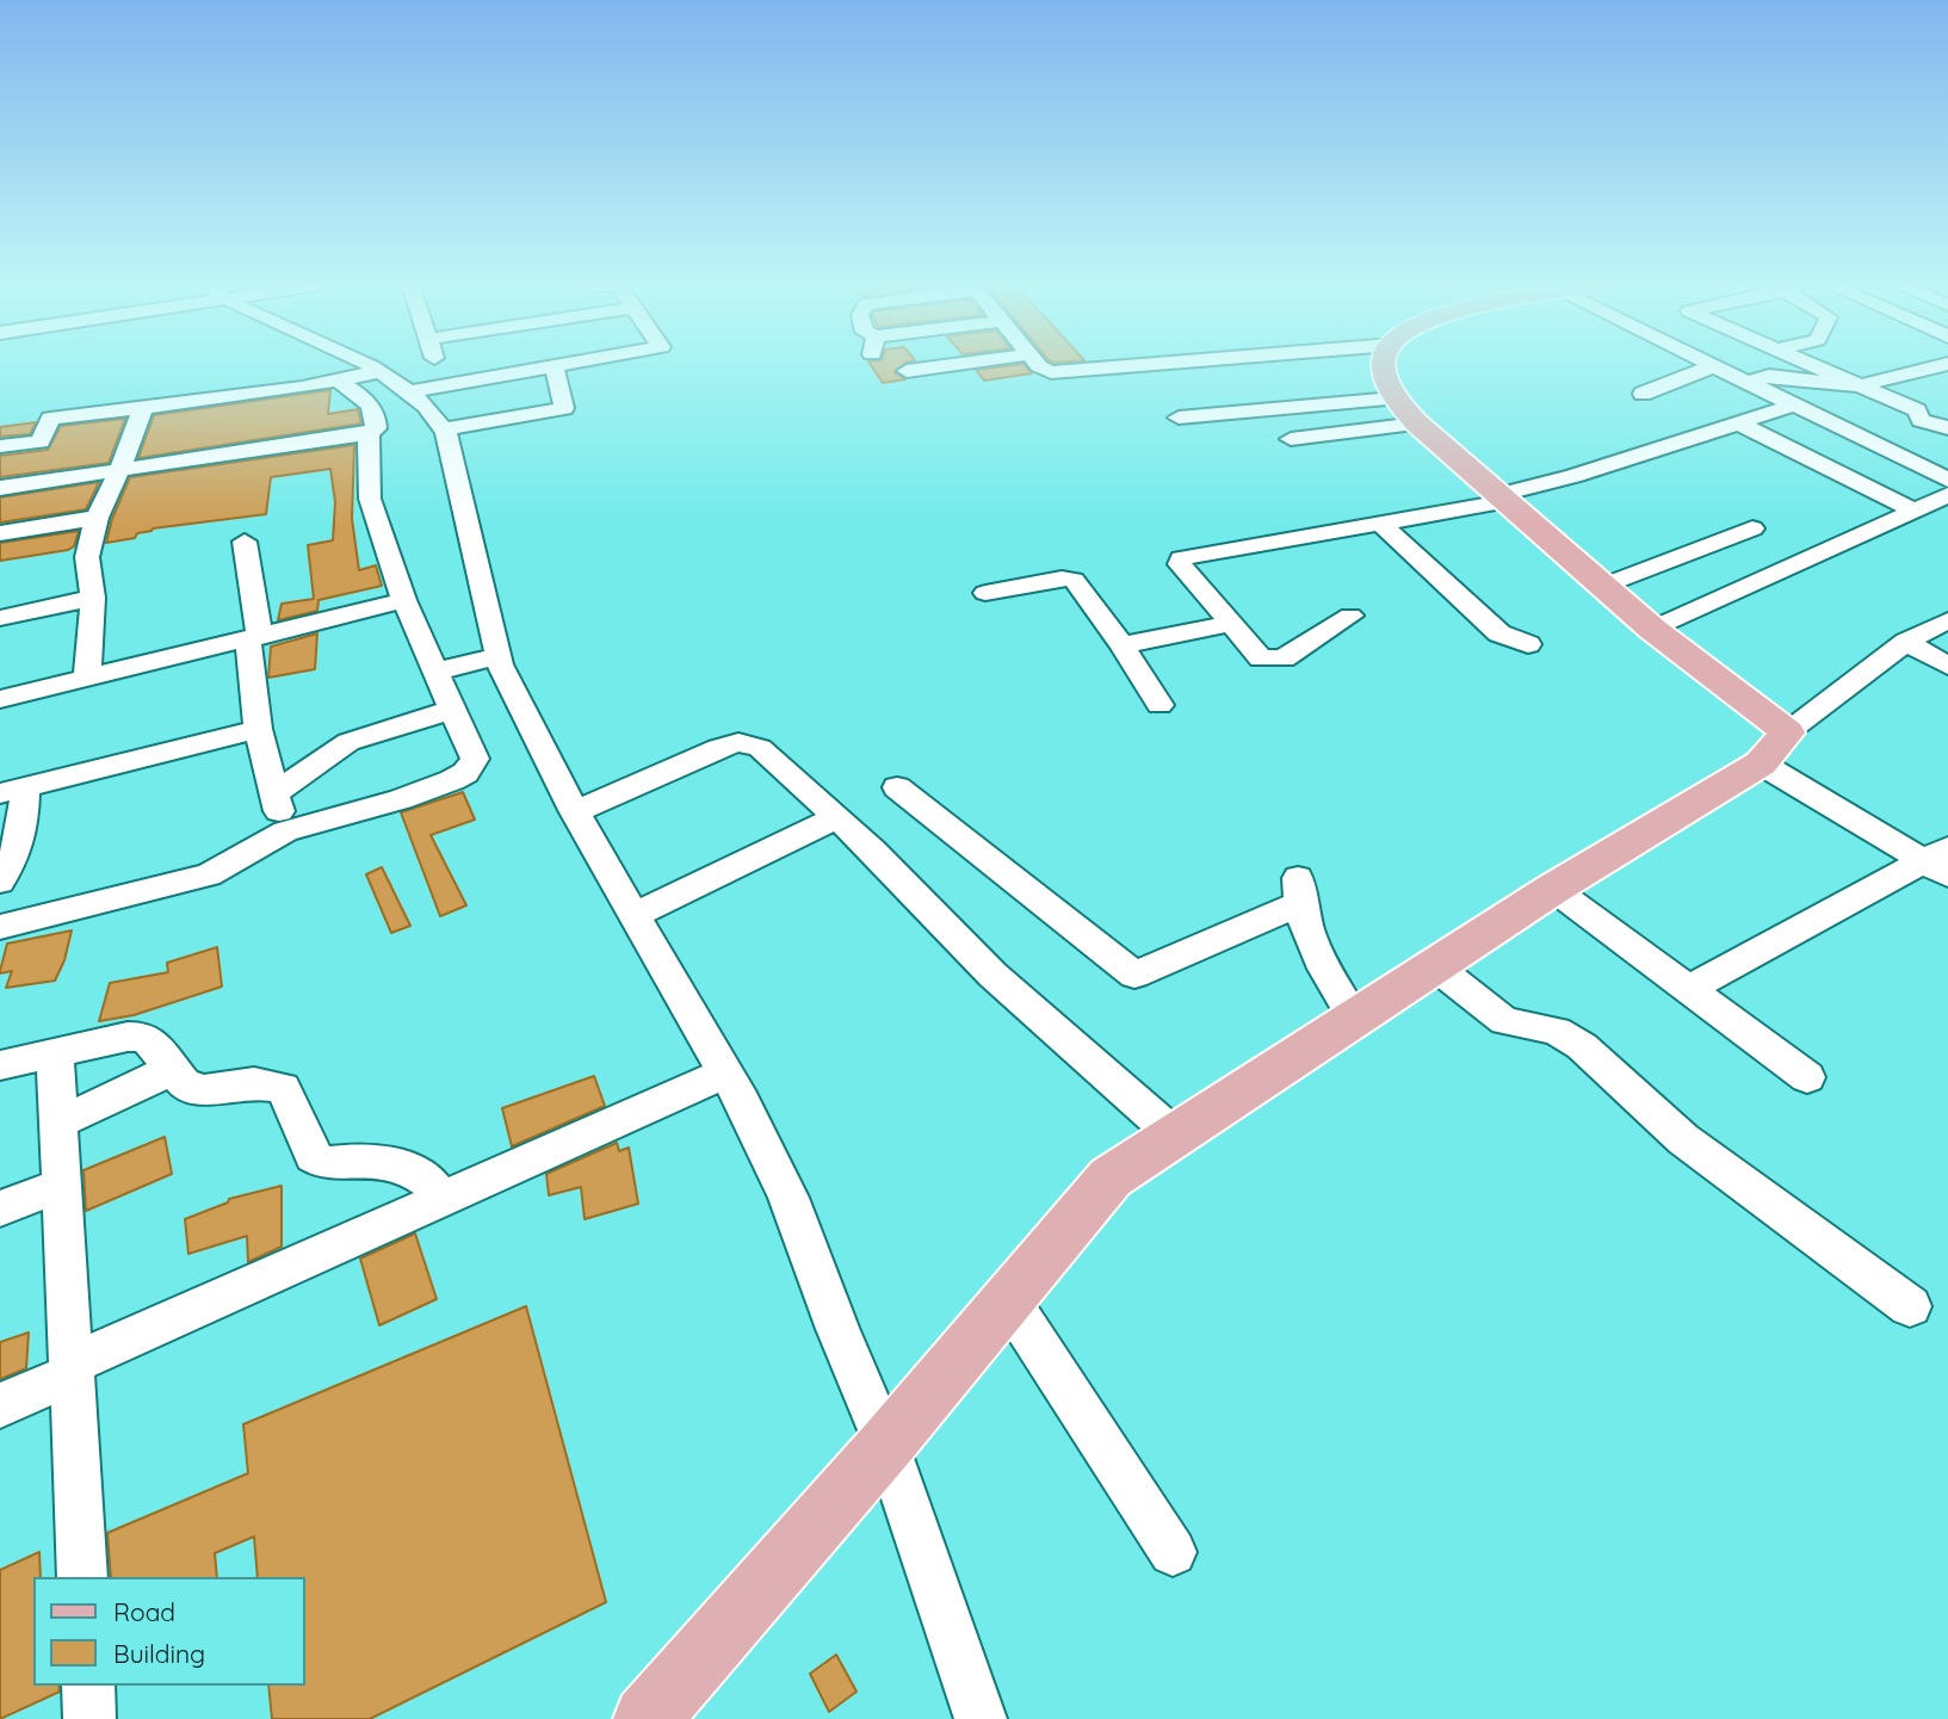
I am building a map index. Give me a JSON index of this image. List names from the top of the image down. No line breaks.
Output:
{"legend":["Road","Building"]}
